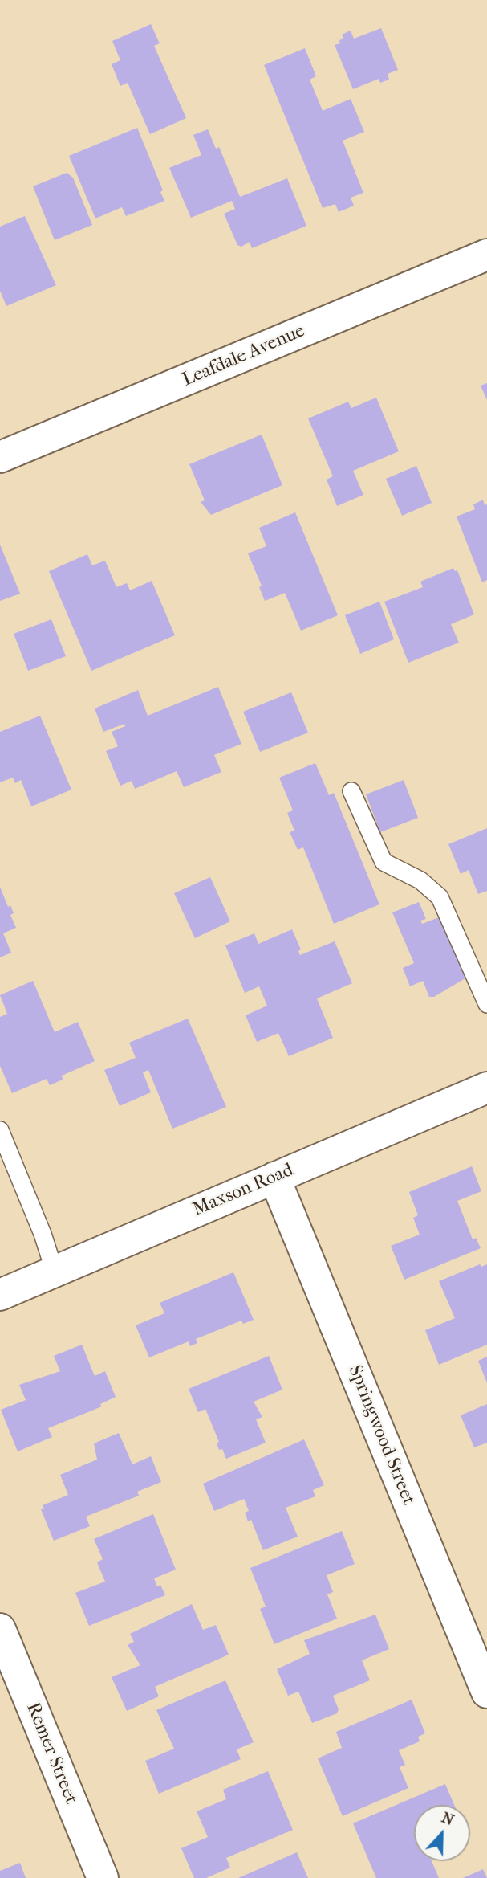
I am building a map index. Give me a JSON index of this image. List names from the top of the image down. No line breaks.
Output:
{"streets":{"street":["Leafdale Avenue","Maxson Road","Springwood Street","Remer Street"]},"crossings":[["Maxson Road","Springwood Street"]],"north":"top"}
